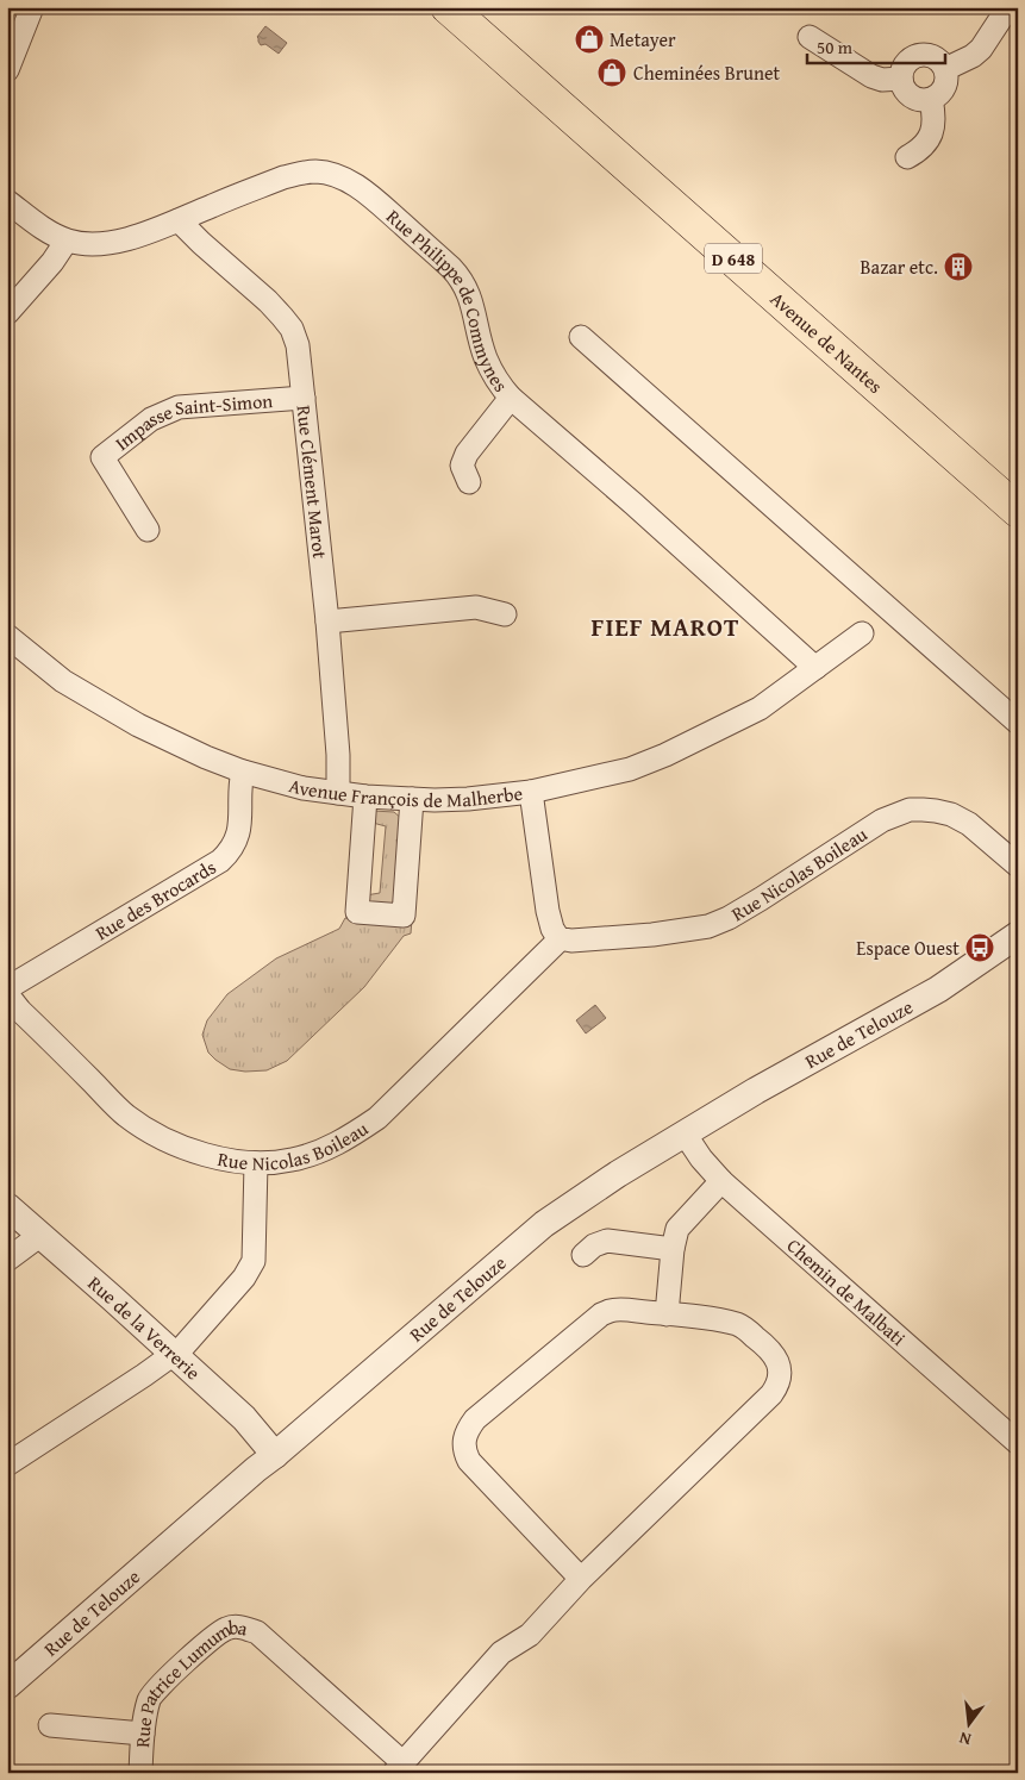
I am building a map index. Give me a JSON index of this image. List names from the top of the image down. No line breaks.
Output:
{"streets":{"main road":["D 648","Avenue de Nantes"],"street":["Rue Philippe de Commynes","Impasse Saint-Simon","Rue Clément Marot","Avenue François de Malherbe","Rue Nicolas Boileau","Rue des Brocards","Rue de Telouze","Chemin de Malbati","Rue de la Verrerie","Rue Patrice Lumumba"]},"crossings":[["Rue Philippe de Commynes","Rue Clément Marot"],["Rue Philippe de Commynes","Avenue François de Malherbe"],["Impasse Saint-Simon","Rue Clément Marot"],["Rue Clément Marot","Avenue François de Malherbe"],["Avenue François de Malherbe","Rue des Brocards"],["Rue de Telouze","Chemin de Malbati"],["Rue de Telouze","Rue de la Verrerie"]],"districts":["FIEF MAROT"],"places":{"shop":["Metayer","Cheminées Brunet"],"building":["Bazar etc."],"bus stop":["Espace Ouest"]},"scale_bar":"50 m","north":"bottom"}
